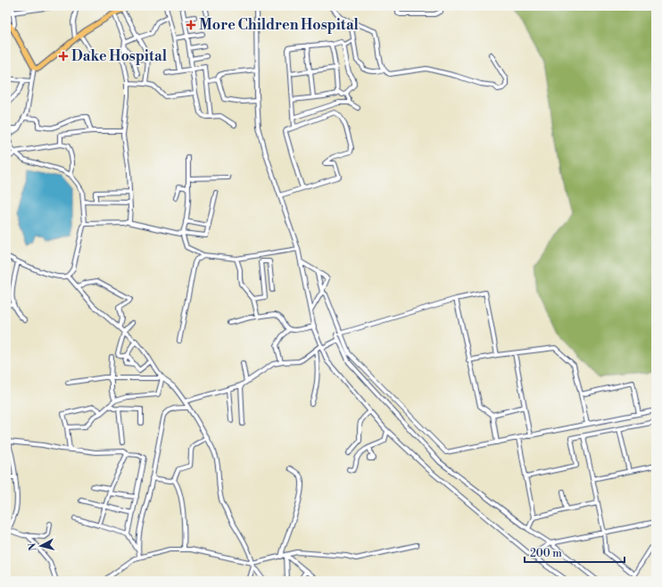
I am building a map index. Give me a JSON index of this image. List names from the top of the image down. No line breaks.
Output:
{"places":{"health":["More Children Hospital","Dake Hospital"]},"scale_bar":"200 m","north":"left"}
